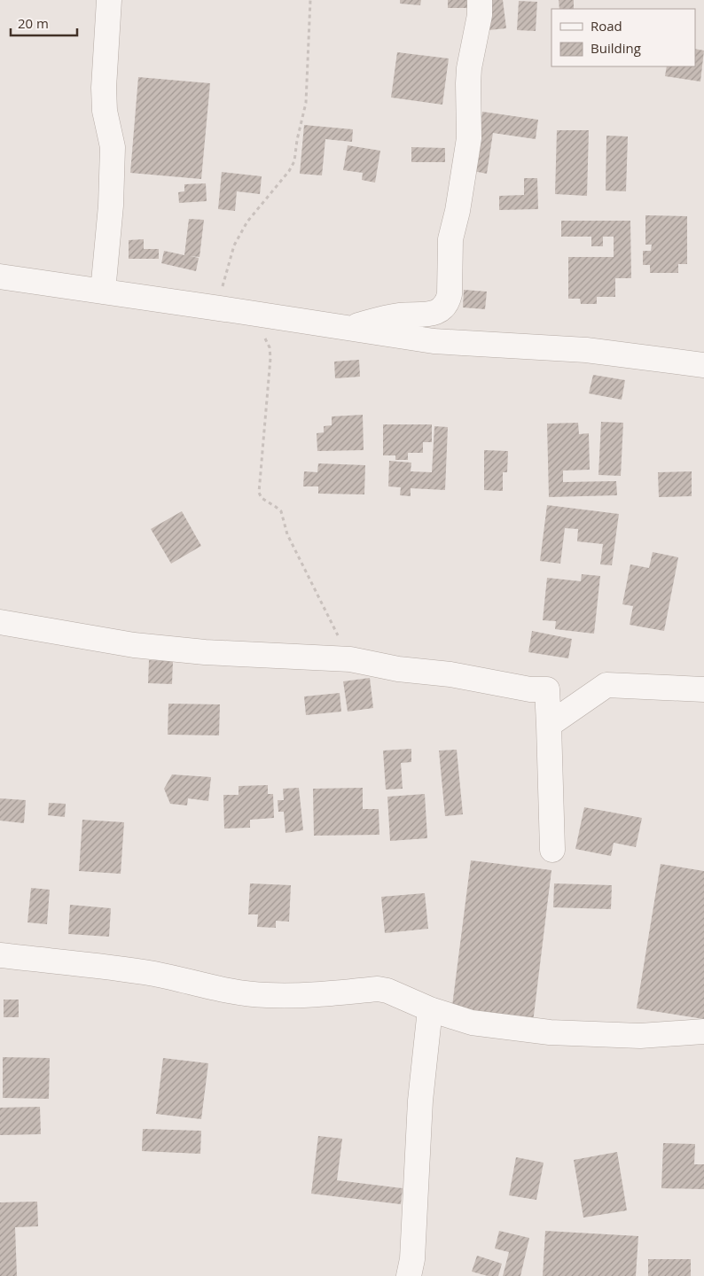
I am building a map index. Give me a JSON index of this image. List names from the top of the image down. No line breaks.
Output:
{"legend":["Road","Building"],"scale_bar":"20 m"}
